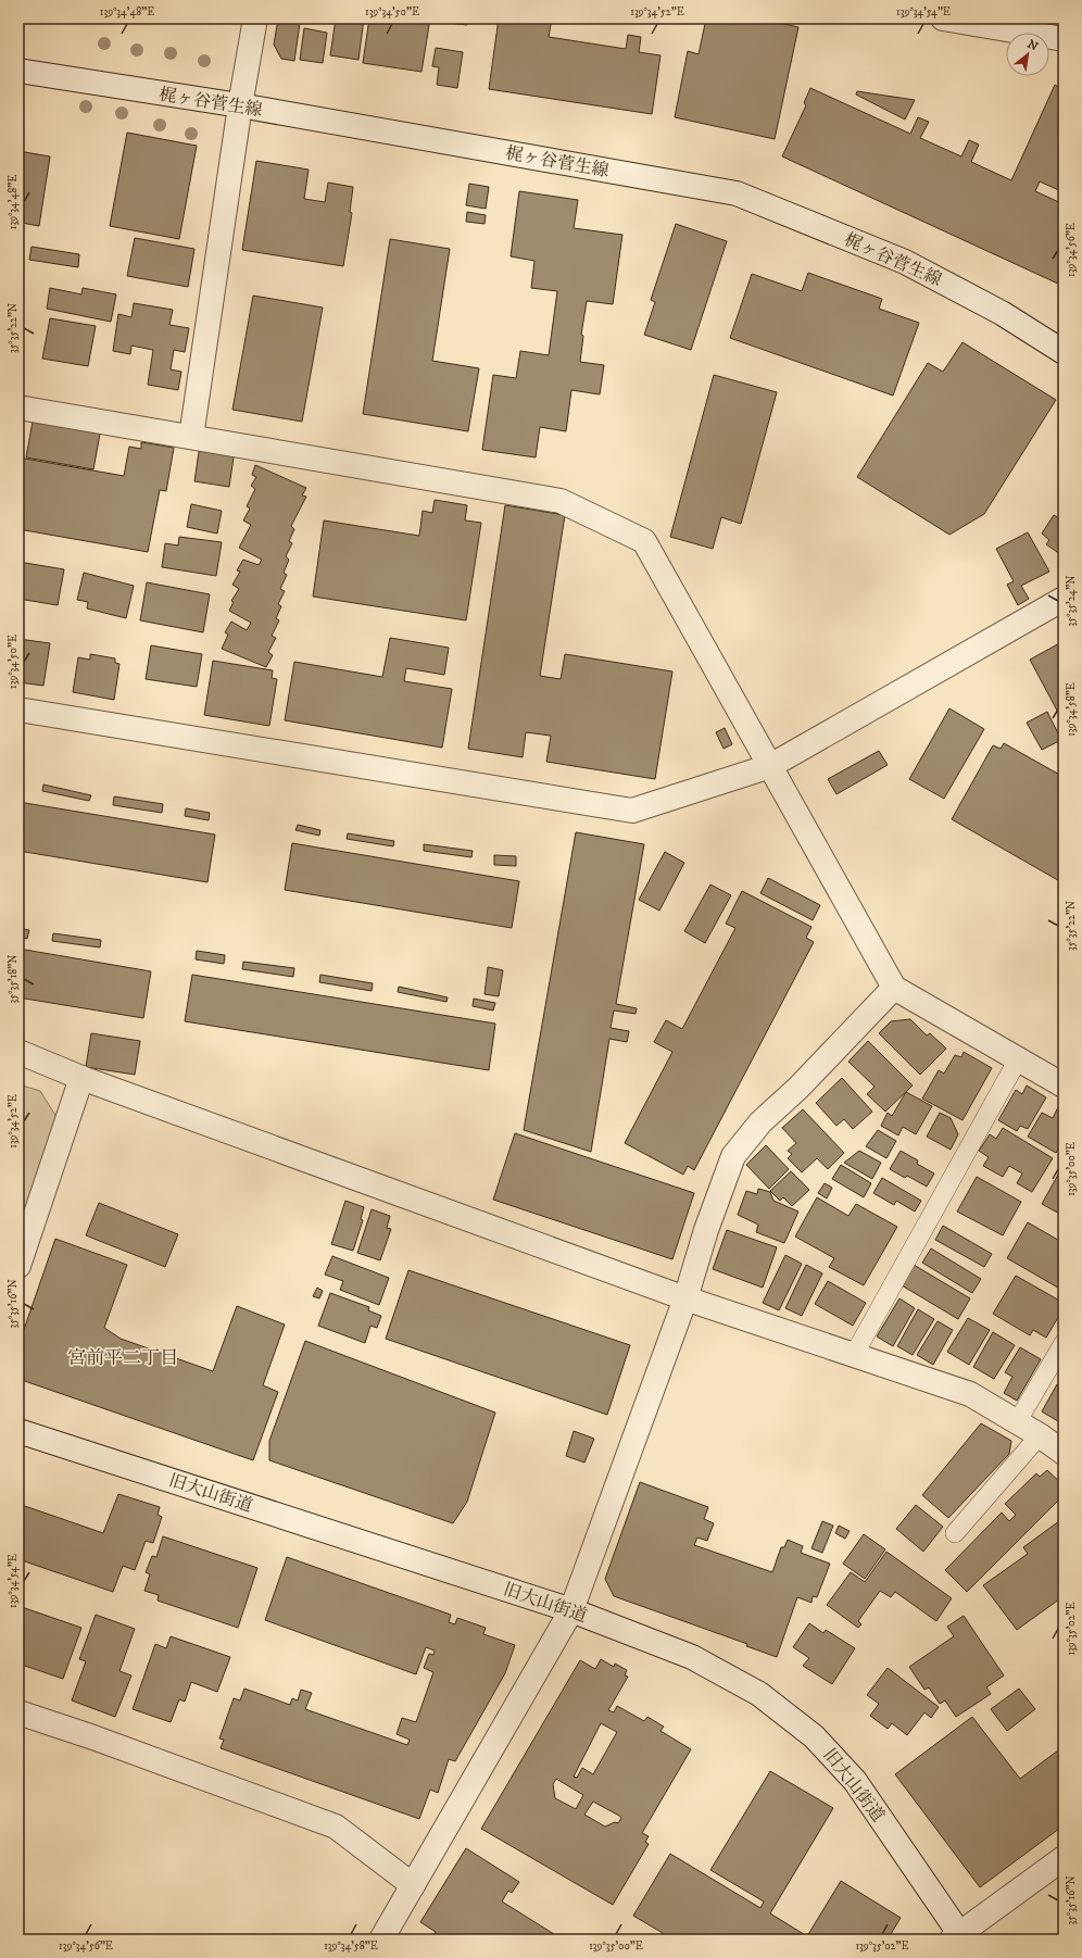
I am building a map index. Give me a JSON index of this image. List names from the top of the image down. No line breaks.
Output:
{"streets":{"street":["梶ヶ谷菅生線","旧大山街道"]},"districts":["宮前平二丁目"],"north":"top right","coordinates":["139°34'48\"E","139°34'50\"E","139°34'52\"E","139°34'54\"E","139°34'56\"E","35°35'22\"N","35°35'24\"N","139°34'58\"E","35°35'18\"N","139°35'00\"E","35°35'16\"N","139°35'02\"E"]}
